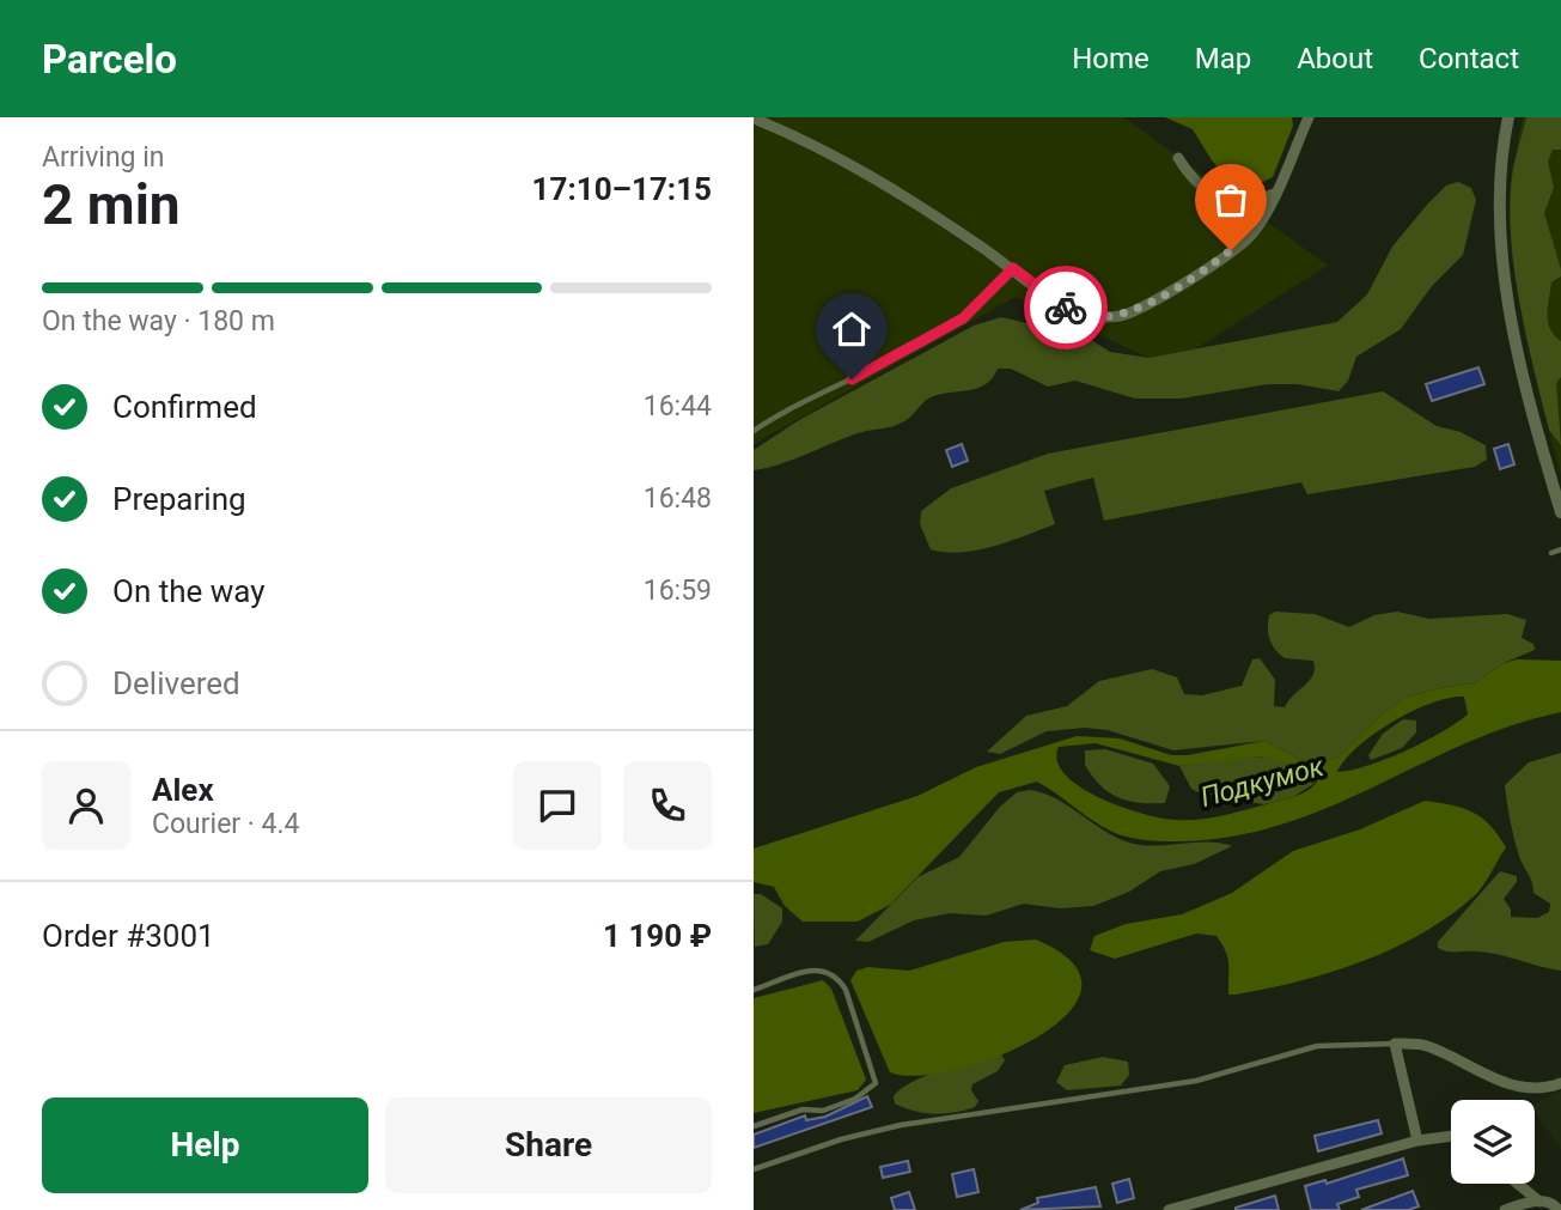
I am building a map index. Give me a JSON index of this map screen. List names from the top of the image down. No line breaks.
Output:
{"water":["Подкумок"],"page":{"header":"Parcelo","nav":["Home","Map","About","Contact"],"heading":["2 min","Arriving in","17:10–17:15"],"panel":["Alex","Courier · 4.4","Order #3001","1 190 ₽"],"bar":"On the way · 180 m","list":[["Confirmed","16:44"],["Preparing","16:48"],["On the way","16:59"],"Delivered"],"buttons":["Help","Share"]}}
